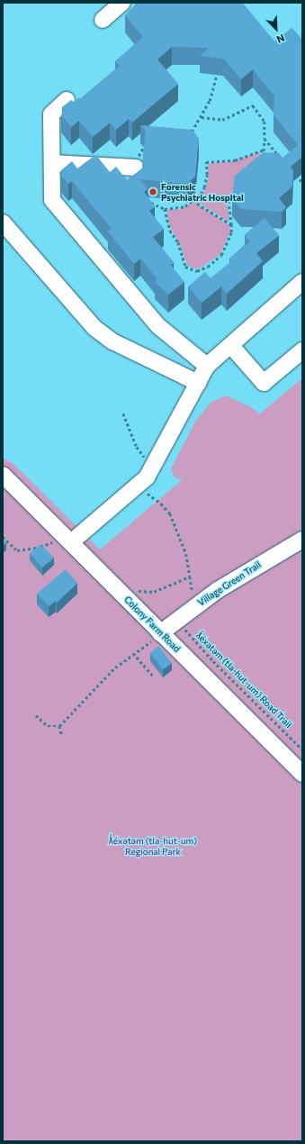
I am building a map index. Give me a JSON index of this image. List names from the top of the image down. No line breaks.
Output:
{"streets":{"street":["Village Green Trail","Colony Farm Road"],"path":["ƛ̓éxətəm (tla-hut-um) Road Trail"]},"crossings":[["Village Green Trail","Colony Farm Road"],["Village Green Trail","ƛ̓éxətəm (tla-hut-um) Road Trail"]],"parks":["ƛ̓éxətəm (tla-hut-um) Regional Park"],"places":["Forensic Psychiatric Hospital"],"north":"bottom right"}
